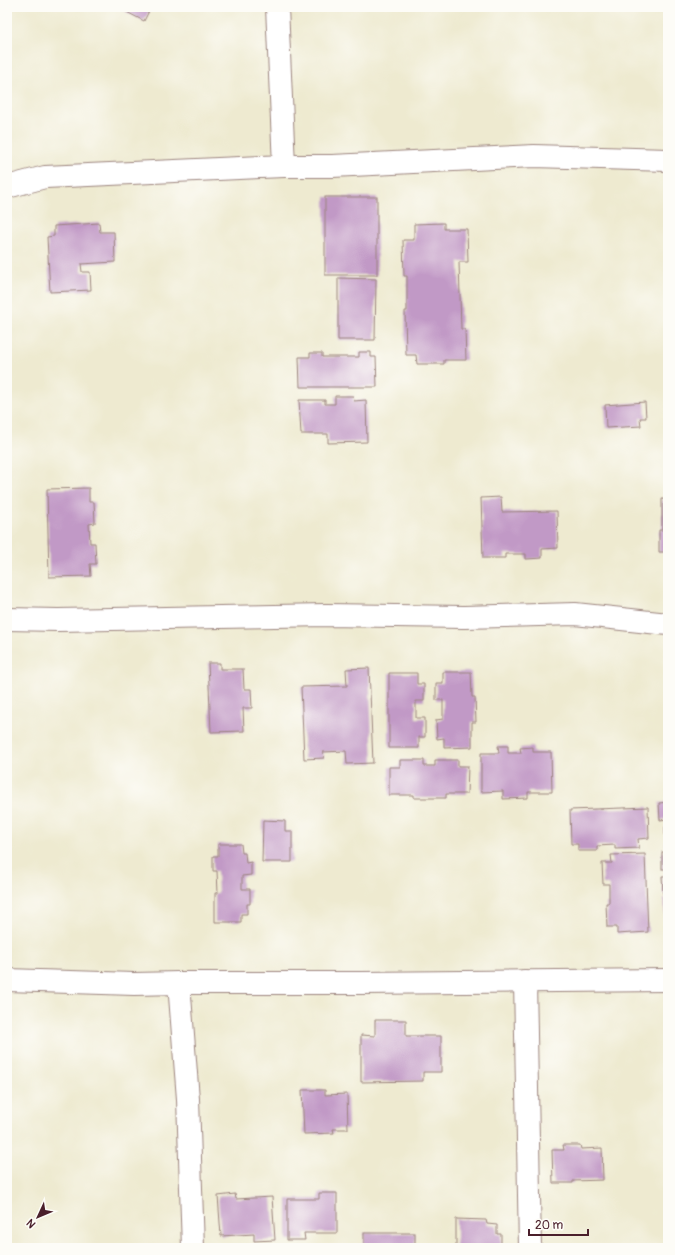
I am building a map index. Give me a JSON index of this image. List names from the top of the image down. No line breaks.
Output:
{"scale_bar":"20 m","north":"bottom left"}
